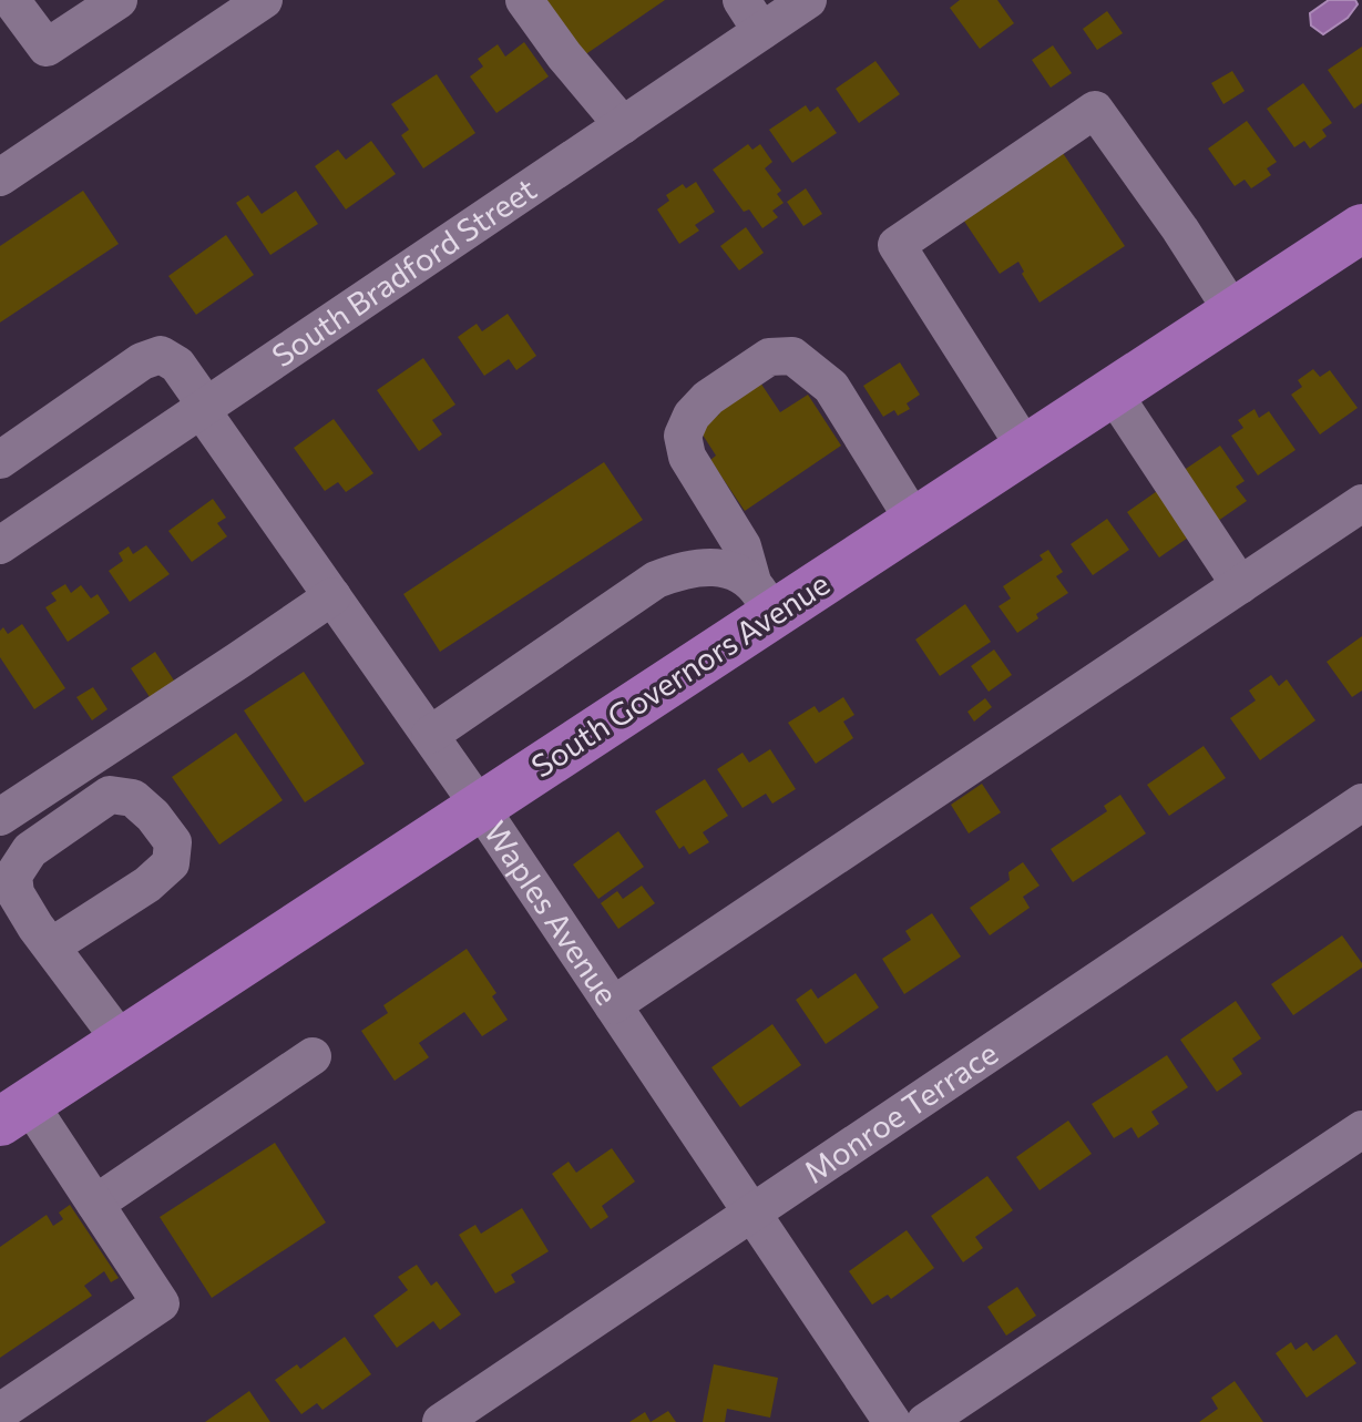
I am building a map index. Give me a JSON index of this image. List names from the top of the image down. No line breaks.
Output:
{"streets":{"main road":["South Governors Avenue"],"street":["South Bradford Street","Waples Avenue","Monroe Terrace"]},"crossings":[["South Bradford Street","Waples Avenue"],["South Governors Avenue","Waples Avenue"],["Waples Avenue","Monroe Terrace"]]}
